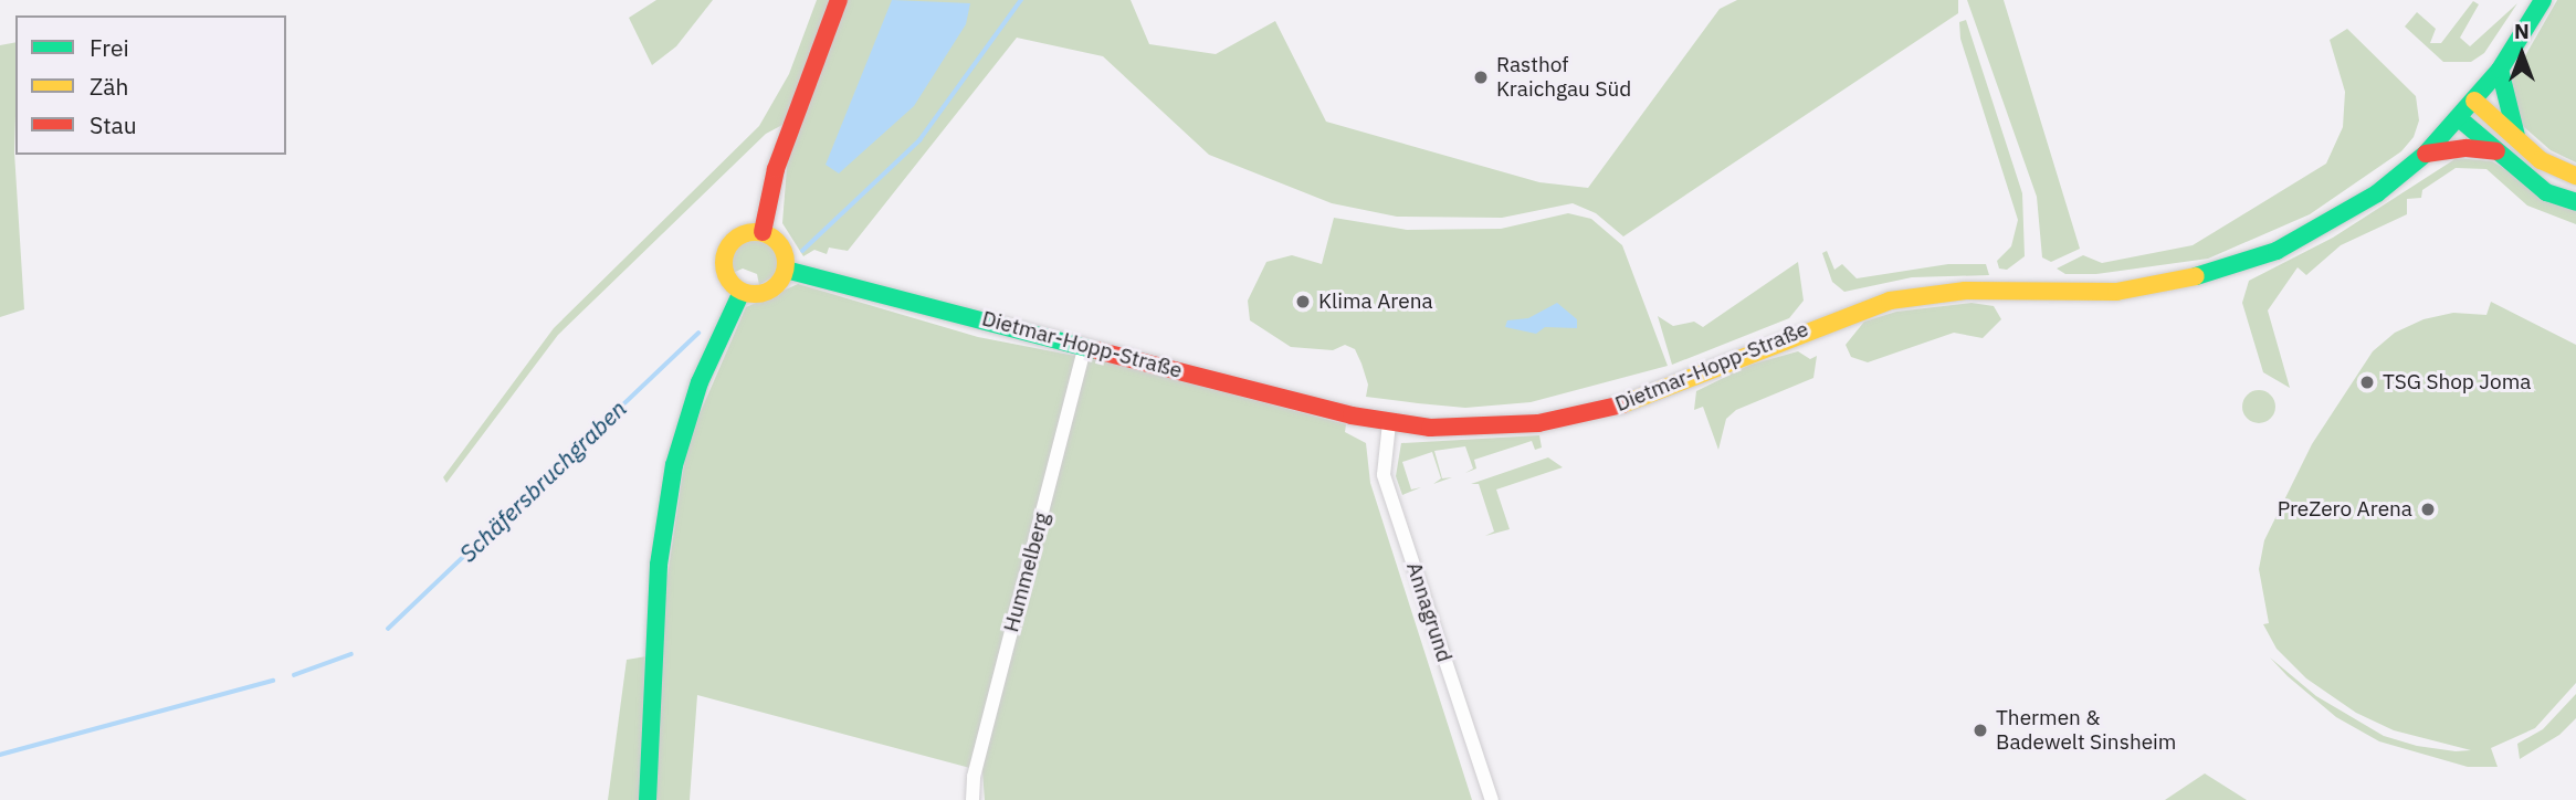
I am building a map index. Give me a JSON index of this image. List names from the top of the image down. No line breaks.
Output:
{"streets":{"main road":["Dietmar-Hopp-Straße"],"street":["Hummelberg","Annagrund"]},"crossings":[["Dietmar-Hopp-Straße","Hummelberg"],["Dietmar-Hopp-Straße","Annagrund"]],"water":["Schäfersbruchgraben"],"places":["Rasthof Kraichgau Süd","Klima Arena","TSG Shop Joma","PreZero Arena","Thermen & Badewelt Sinsheim"],"legend":["Frei","Zäh","Stau"],"north":"top"}
